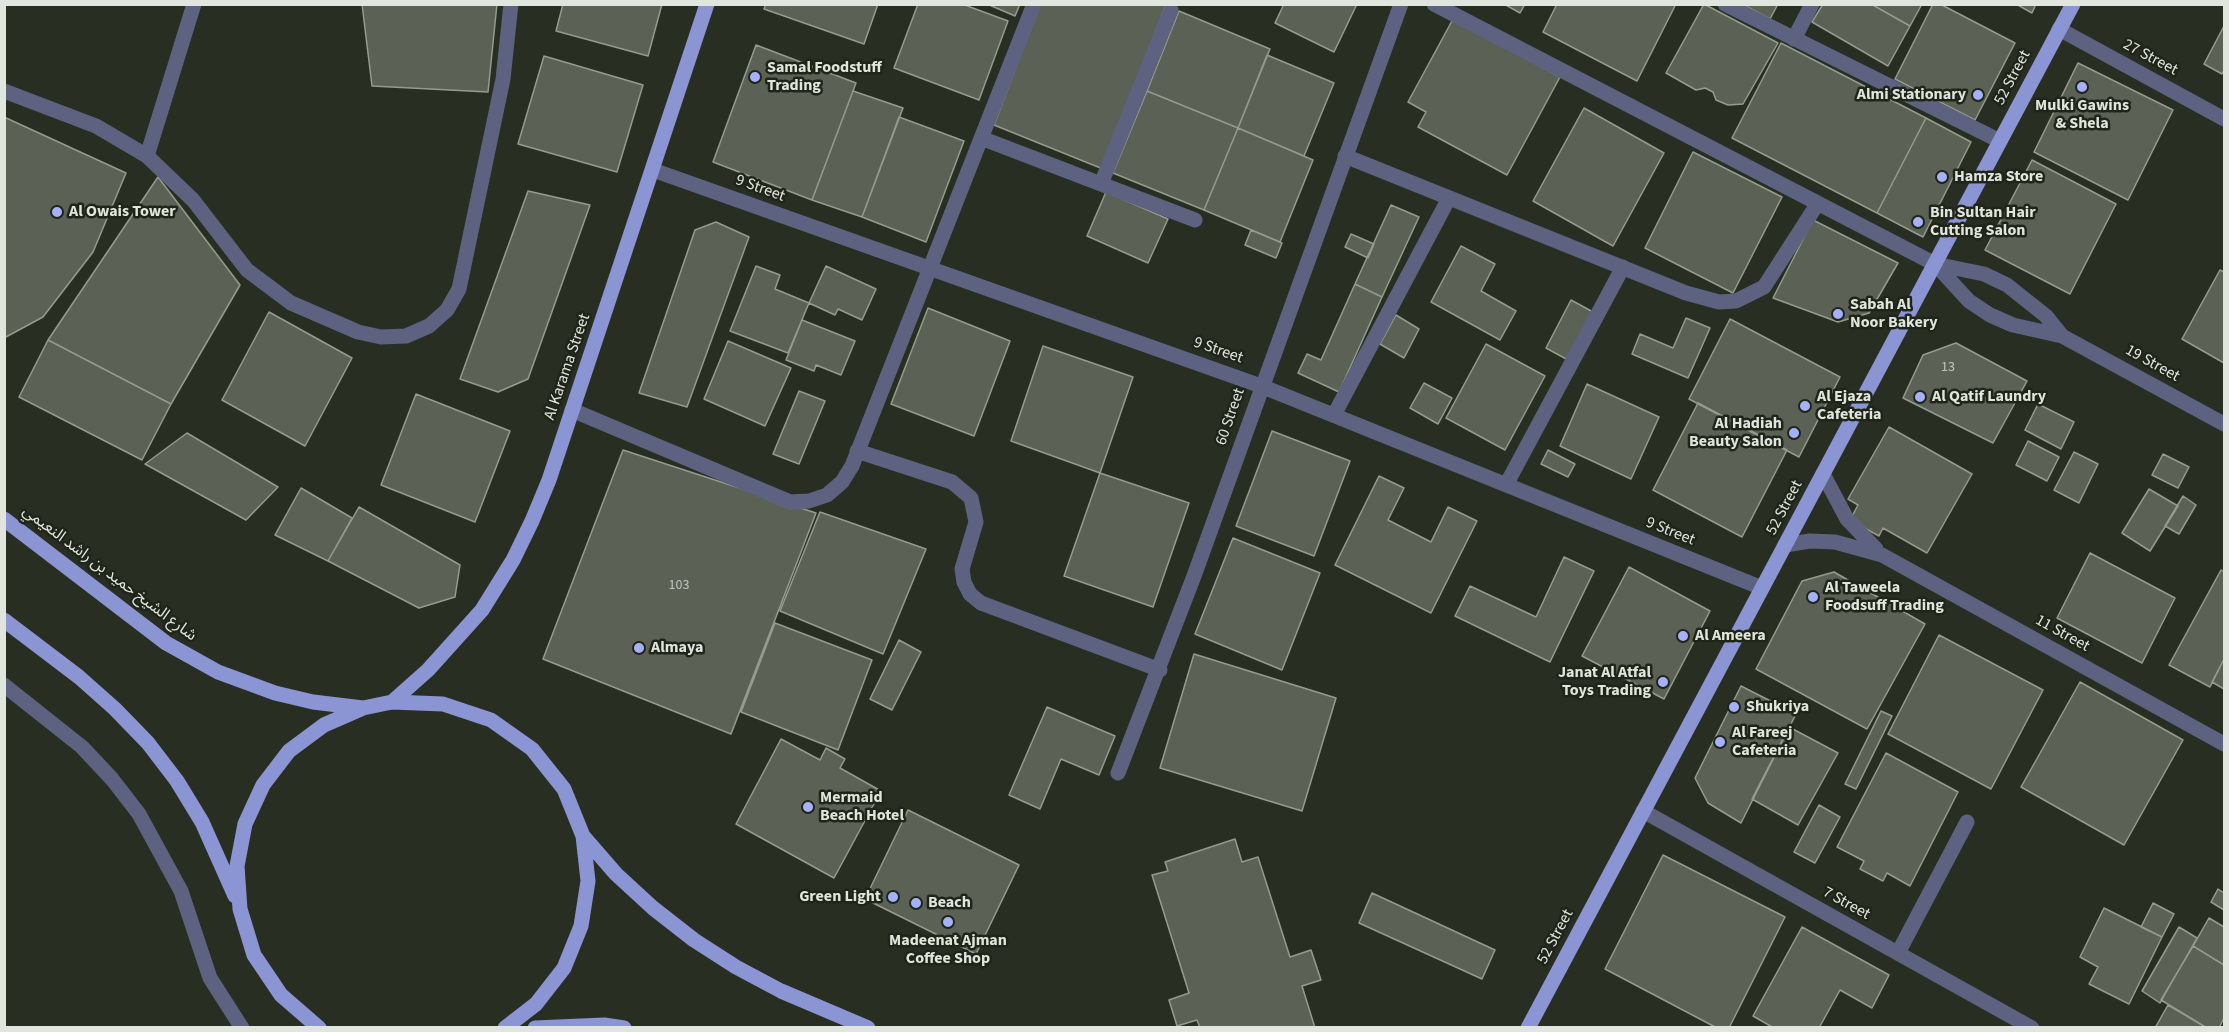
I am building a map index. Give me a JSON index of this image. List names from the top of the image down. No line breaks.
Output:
{"streets":{"main road":["52 Street","Al Karama Street","شارع الشيخ حميد بن راشد النعيمي"],"street":["27 Street","9 Street","19 Street","60 Street","11 Street","7 Street"]},"crossings":[["27 Street","52 Street"],["52 Street","9 Street"],["52 Street","19 Street"],["52 Street","11 Street"],["52 Street","7 Street"],["9 Street","Al Karama Street"],["9 Street","60 Street"]],"places":["Samal Foodstuff Trading","Mulki Gawins & Shela","Almi Stationary","Hamza Store","Al Owais Tower","Bin Sultan Hair Cutting Salon","Sabah Al Noor Bakery","Al Qatif Laundry","Al Ejaza Cafeteria","Al Hadiah Beauty Salon","Al Taweela Foodsuff Trading","Al Ameera","Almaya","Janat Al Atfal Toys Trading","Shukriya","Al Fareej Cafeteria","Mermaid Beach Hotel","Green Light","Beach","Madeenat Ajman Coffee Shop"],"house_numbers":["13","103"]}
